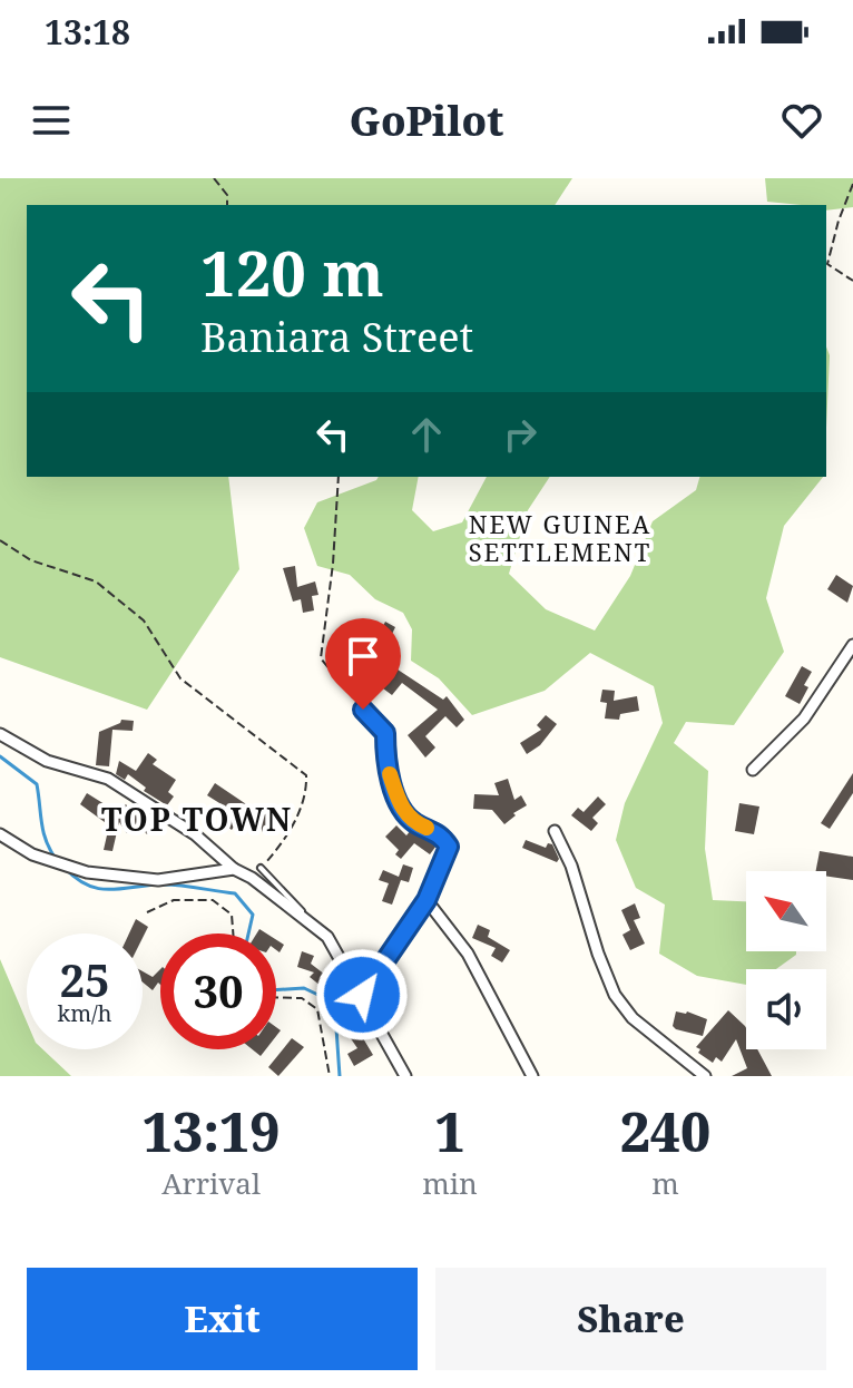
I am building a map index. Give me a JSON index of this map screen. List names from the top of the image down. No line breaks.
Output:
{"districts":["NEW GUINEA SETTLEMENT","TOP TOWN"],"north":"top left","page":{"status":"13:18","header":"GoPilot","turn":["120 m","Baniara Street"],"speed":"25 km/h","limit":"30","eta":["13:19","Arrival","1","min","240","m"],"buttons":["Exit","Share"]}}
